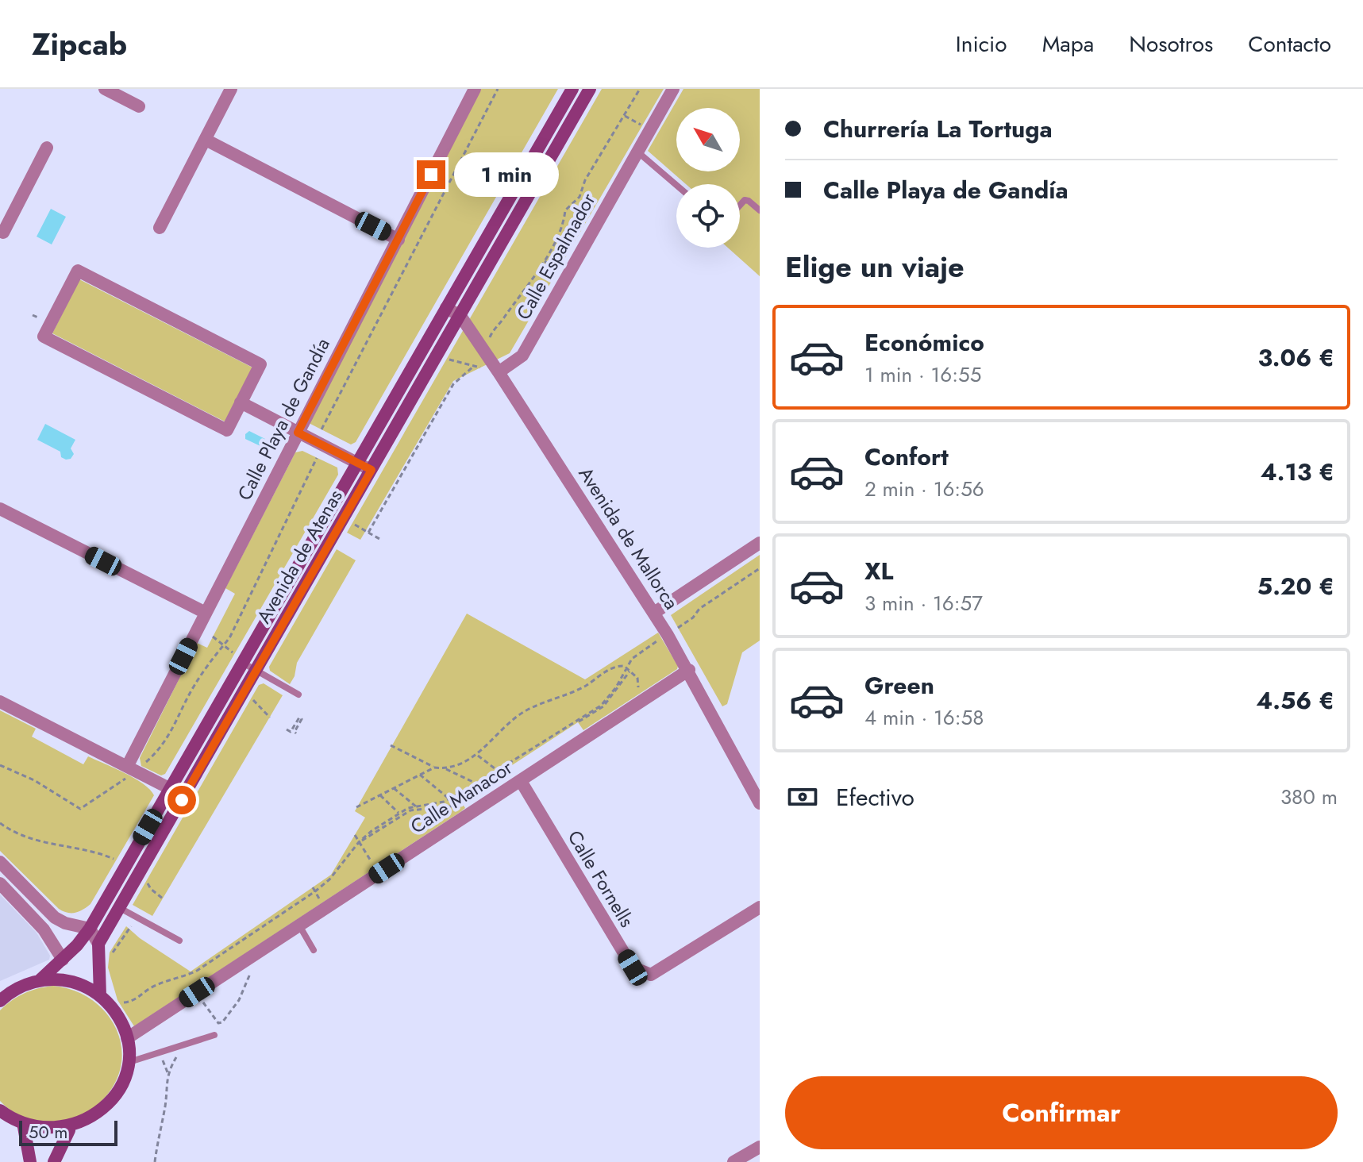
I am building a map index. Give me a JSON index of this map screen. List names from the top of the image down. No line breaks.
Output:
{"streets":{"main road":["Avenida de Atenas"],"street":["Calle Espalmador","Calle Playa de Gandía","Avenida de Mallorca","Calle Manacor","Calle Fornells"]},"crossings":[["Calle Espalmador","Avenida de Mallorca"],["Avenida de Mallorca","Avenida de Atenas"],["Avenida de Mallorca","Calle Manacor"],["Calle Manacor","Calle Fornells"]],"scale_bar":"50 m","north":"top left","page":{"header":"Zipcab","nav":["Inicio","Mapa","Nosotros","Contacto"],"banner":["Churrería La Tortuga","Calle Playa de Gandía"],"bubble":"1 min","heading":"Elige un viaje","list":[{"name":"Económico","note":"1 min · 16:55","value":"3.06 €"},{"name":"Confort","note":"2 min · 16:56","value":"4.13 €"},{"name":"XL","note":"3 min · 16:57","value":"5.20 €"},{"name":"Green","note":"4 min · 16:58","value":"4.56 €"}],"pay":["Efectivo","380 m"],"buttons":"Confirmar","scale":"50 m"}}
